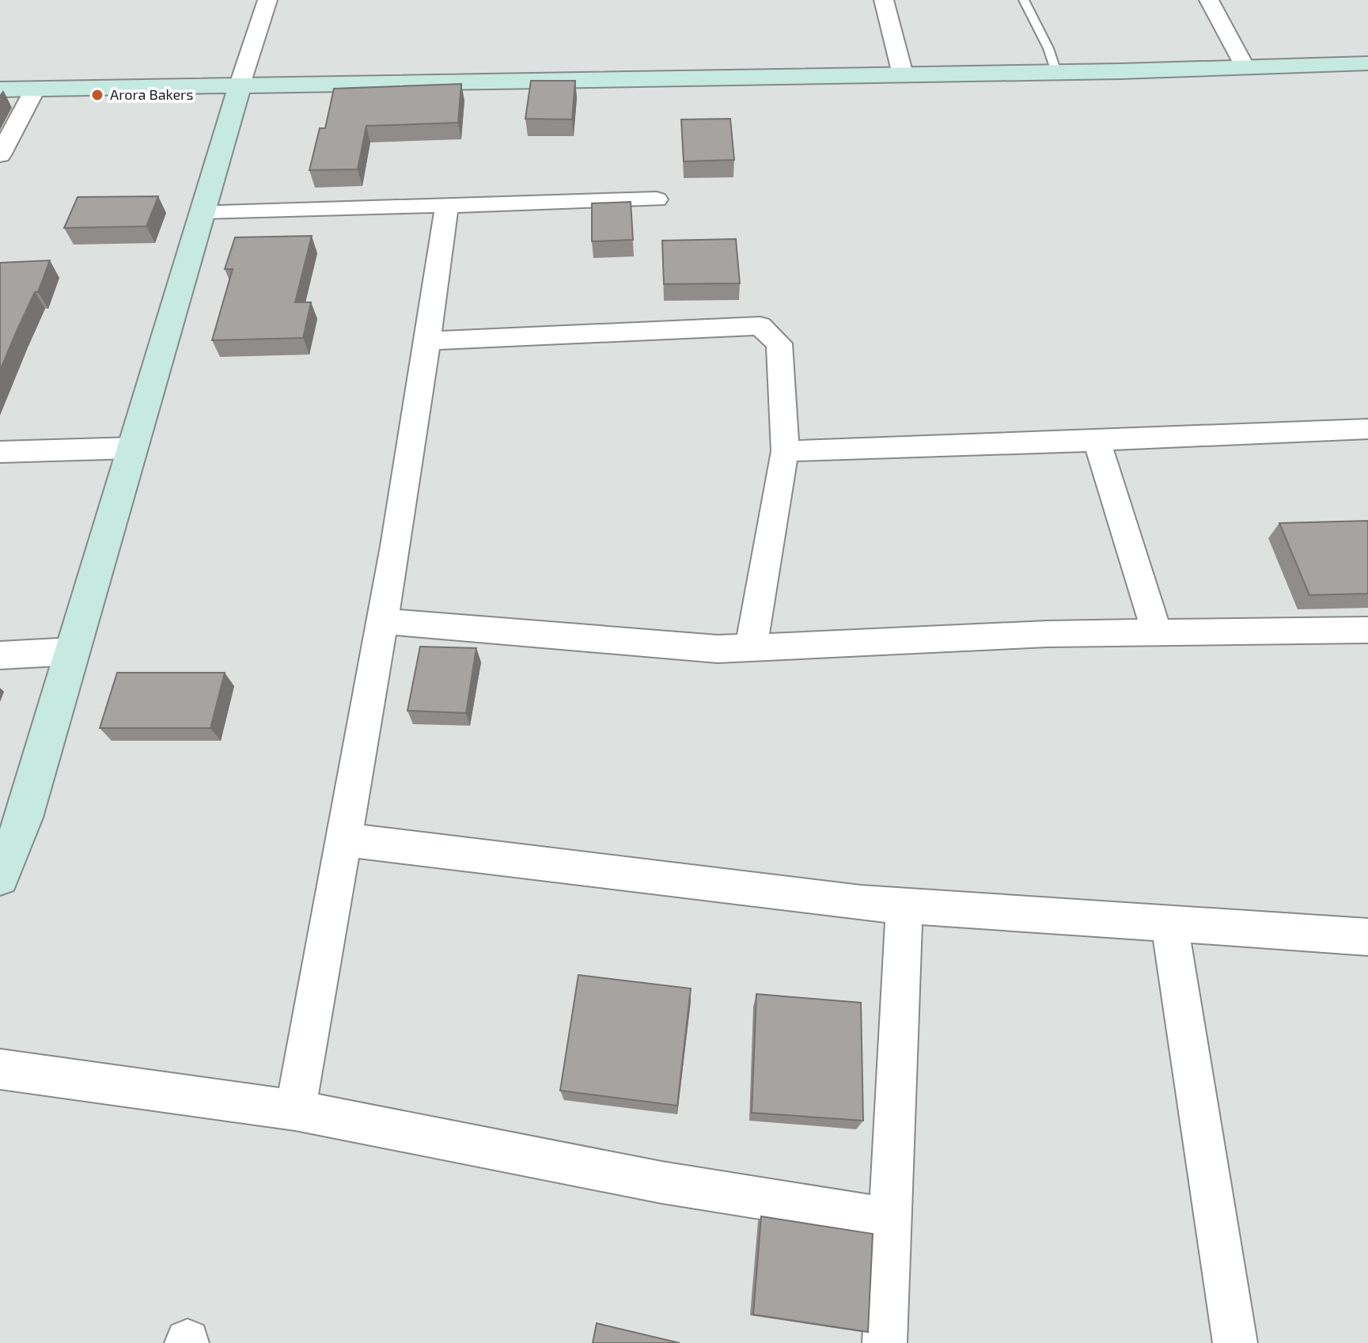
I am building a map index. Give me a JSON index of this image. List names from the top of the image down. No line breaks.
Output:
{"places":["Arora Bakers"]}
